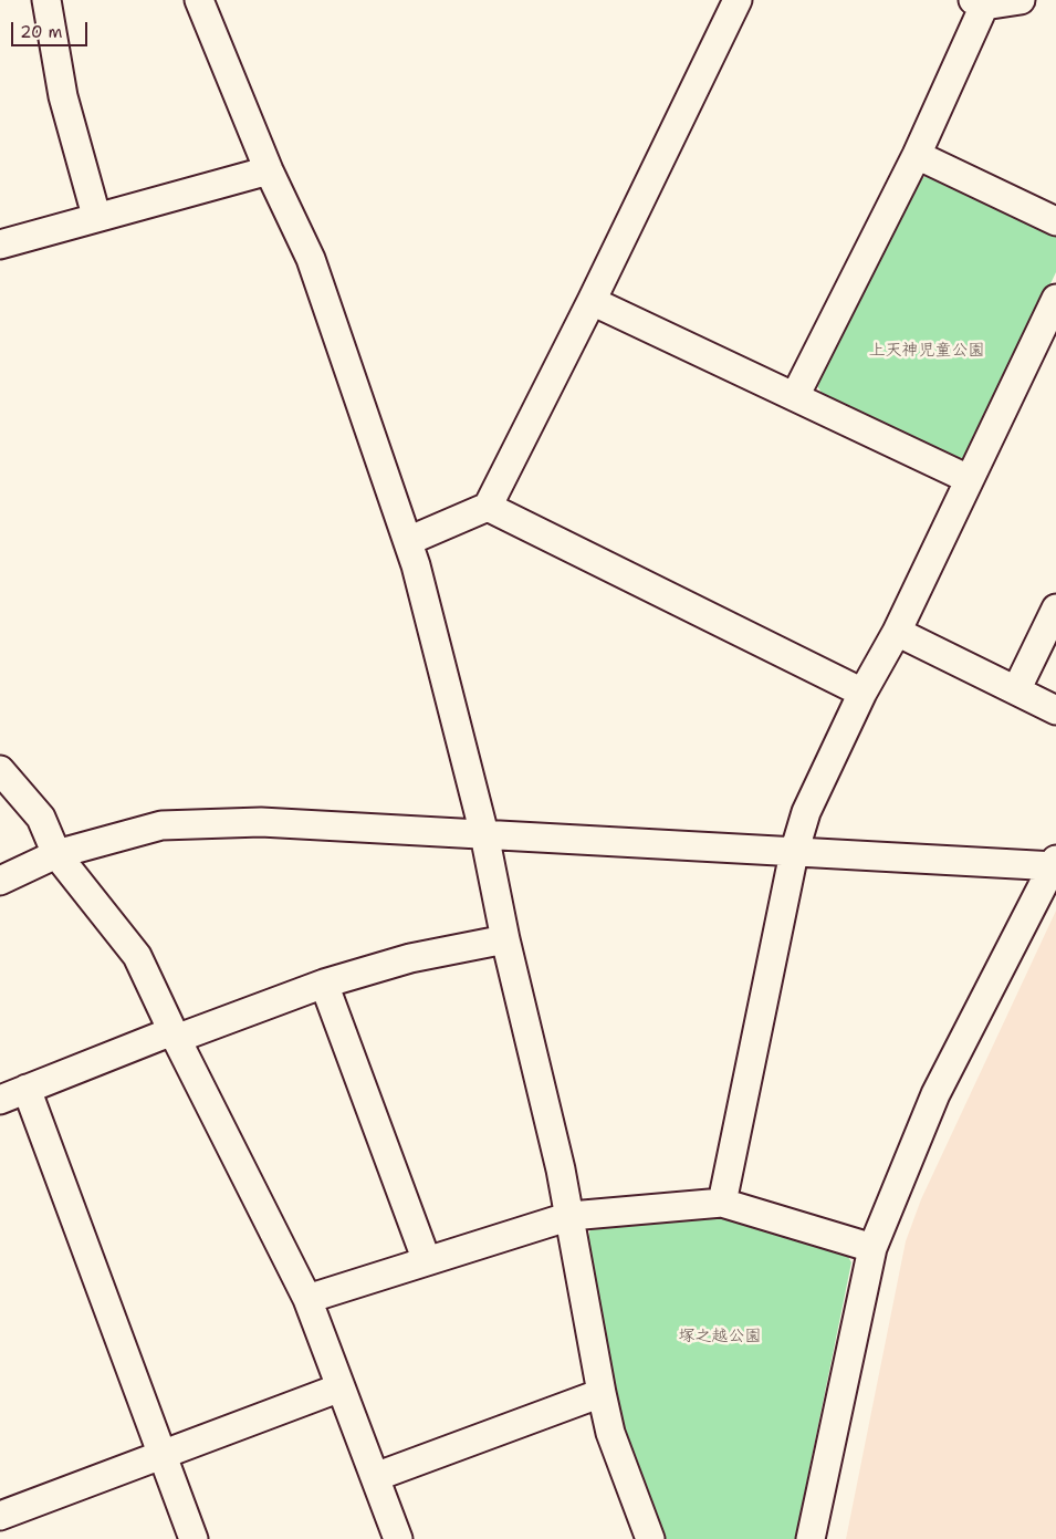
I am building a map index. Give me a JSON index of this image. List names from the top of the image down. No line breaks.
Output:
{"parks":["上天神児童公園","塚之越公園"],"scale_bar":"20 m"}
